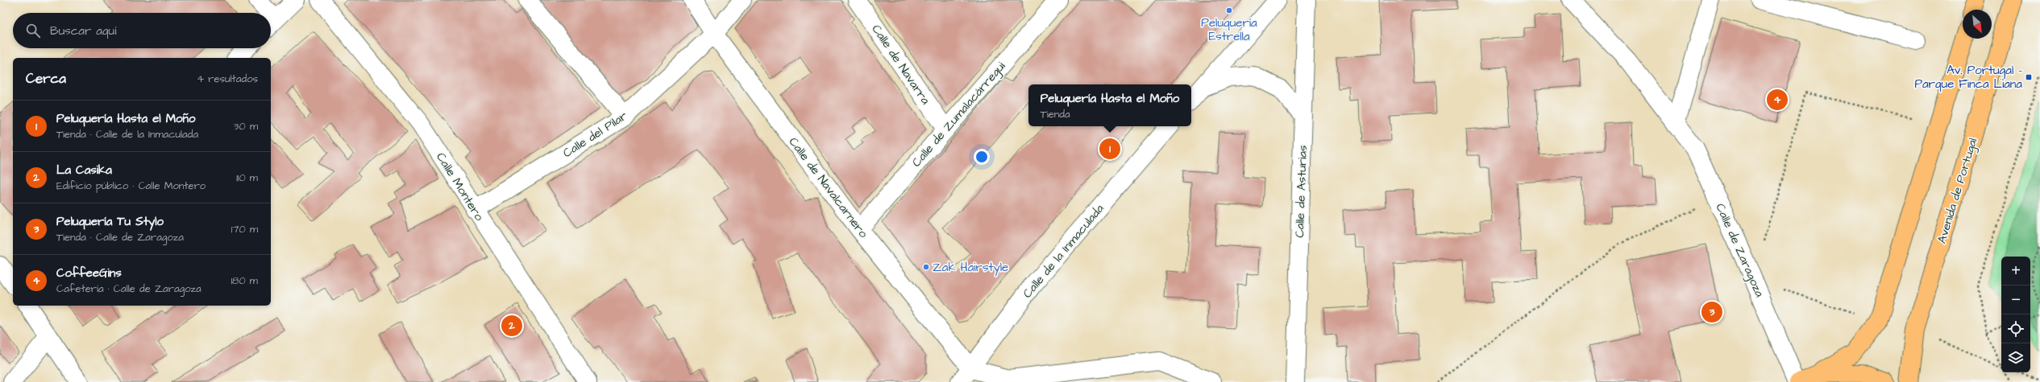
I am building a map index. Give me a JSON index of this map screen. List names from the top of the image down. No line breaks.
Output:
{"streets":{"main road":["Avenida de Portugal"],"street":["Calle de Navarra","Calle de Zumalacárregui","Calle del Pilar","Calle Montero","Calle de Navalcarnero","Calle de Asturias","Calle de Zaragoza","Calle de la Inmaculada"]},"crossings":[["Calle de Navarra","Calle de Zumalacárregui"],["Calle de Zumalacárregui","Calle de Navalcarnero"],["Calle del Pilar","Calle Montero"],["Calle del Pilar","Calle de Navalcarnero"],["Calle de Navalcarnero","Calle de la Inmaculada"]],"places":{"other":["Peluquería Estrella","Zak Hairstyle"],"transit":["Av. Portugal - Parque Finca Liana"]},"north":"bottom right","page":{"search":"Buscar aquí","heading":["Cerca","4 resultados"],"popup":["Peluquería Hasta el Moño","Tienda"],"pins":["4","1","3","2"],"list":[{"mark":"1","name":"Peluquería Hasta el Moño","note":"Tienda · Calle de la Inmaculada","value":"30 m"},{"mark":"2","name":"La Casika","note":"Edificio público · Calle Montero","value":"110 m"},{"mark":"3","name":"Peluquería Tu Stylo","note":"Tienda · Calle de Zaragoza","value":"170 m"},{"mark":"4","name":"CoffeeGins","note":"Cafetería · Calle de Zaragoza","value":"180 m"}],"map_buttons":["+","−"]}}
